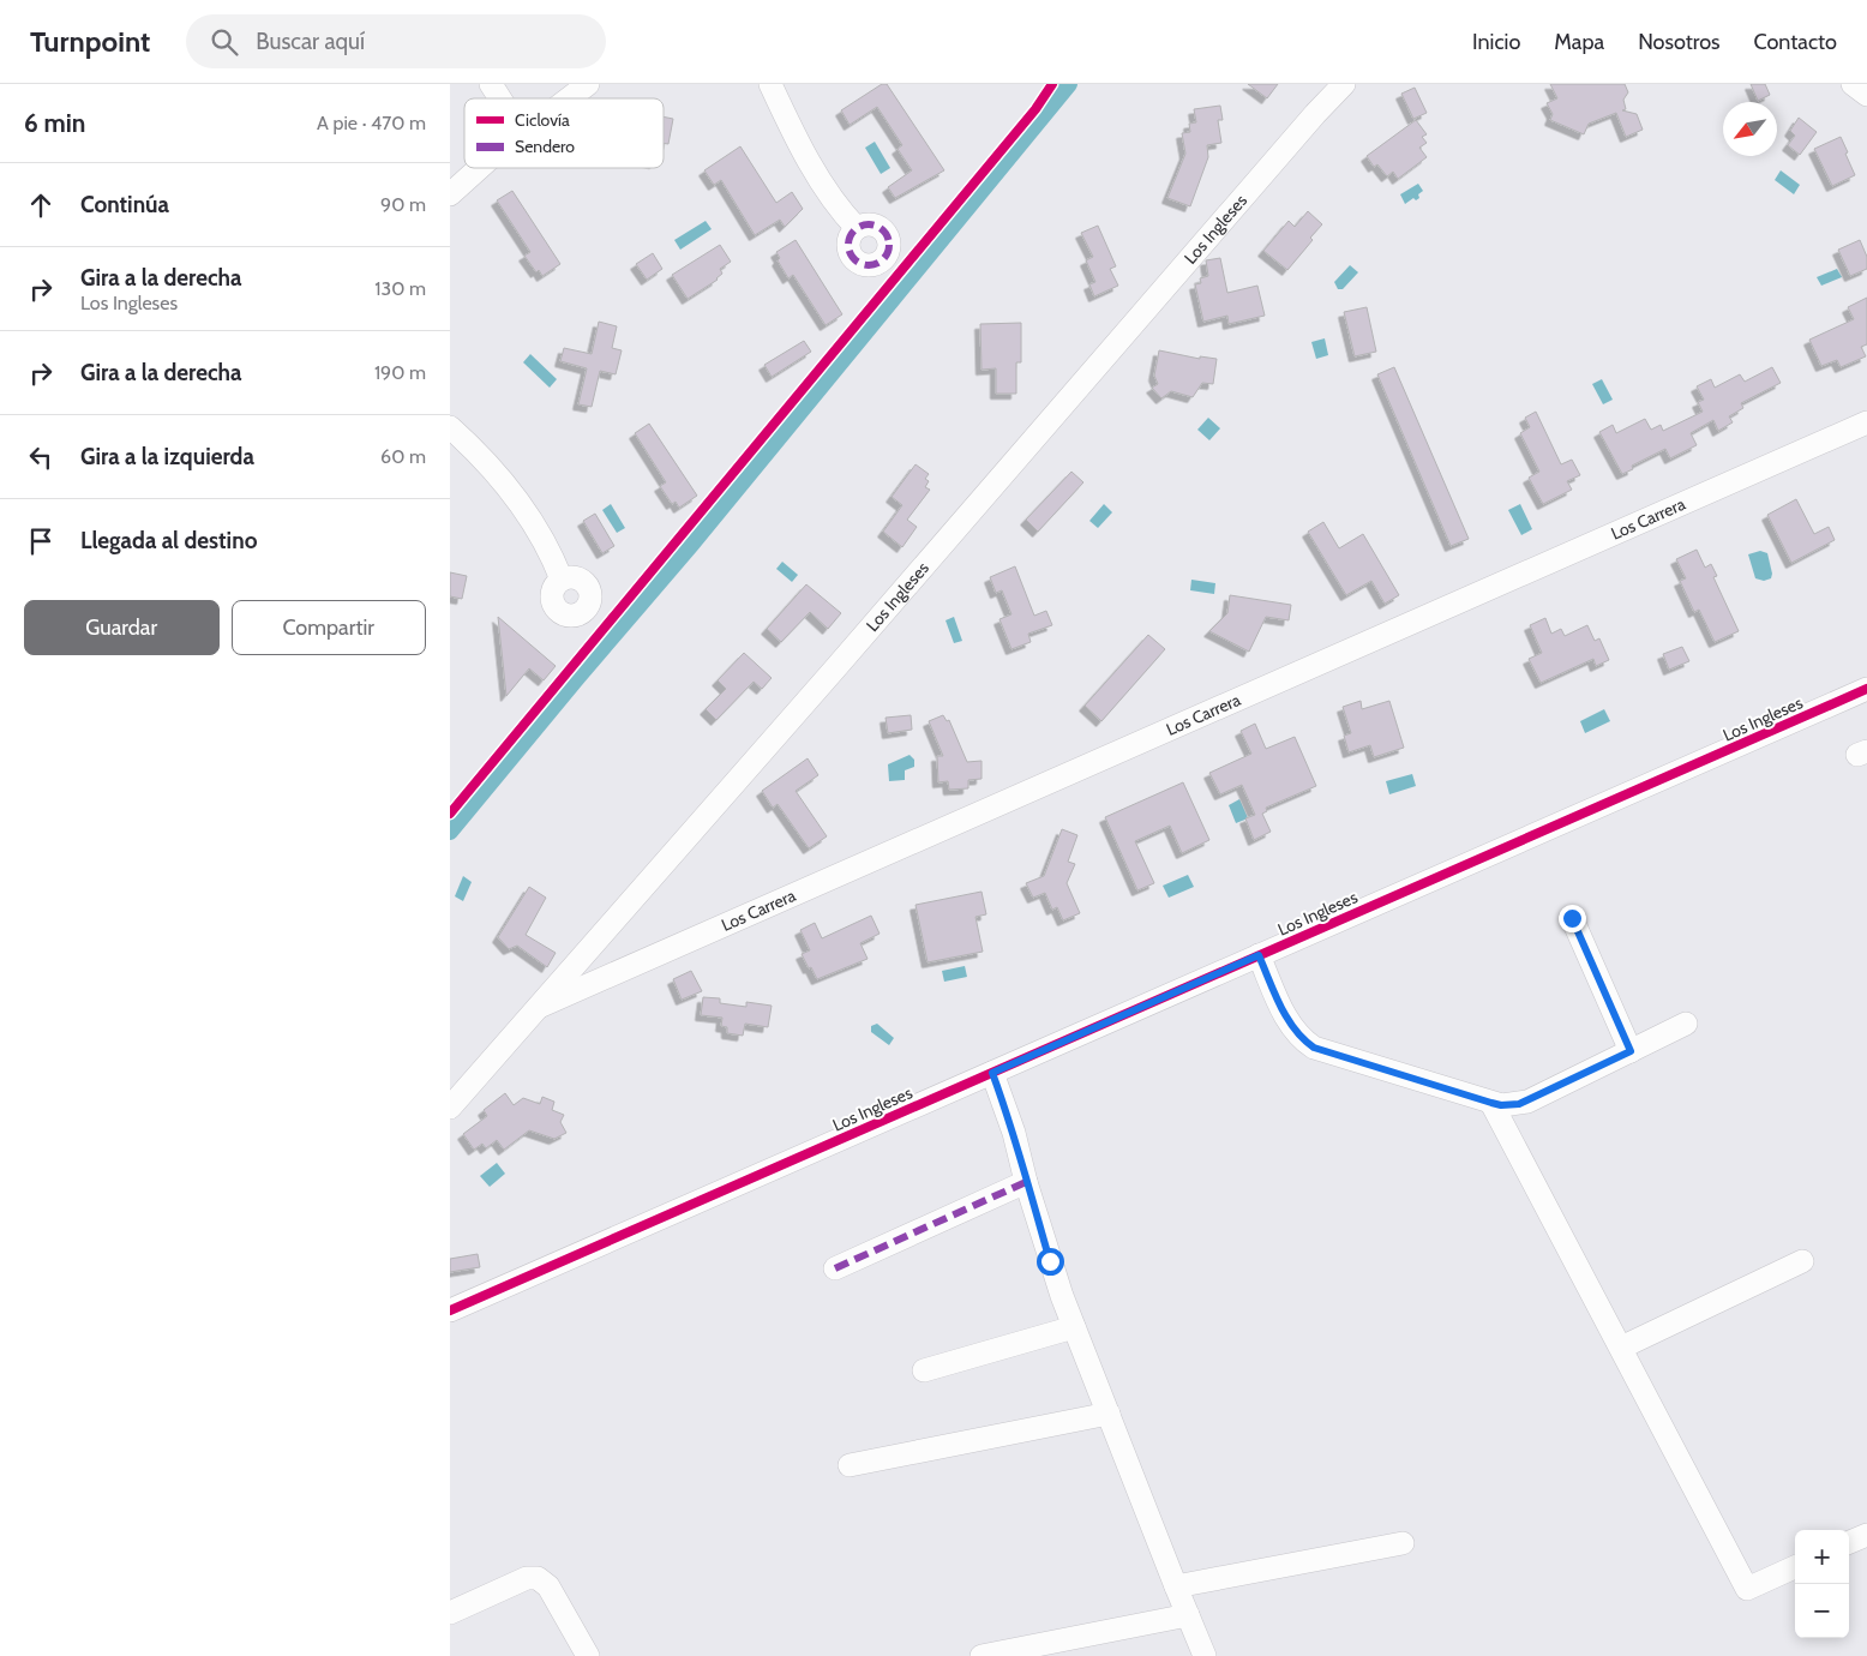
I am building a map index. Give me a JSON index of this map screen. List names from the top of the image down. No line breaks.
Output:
{"streets":{"street":["Los Ingleses","Los Carrera"]},"crossings":[["Los Ingleses","Los Carrera"]],"legend":["Ciclovía","Sendero"],"north":"bottom left","page":{"header":"Turnpoint","search":"Buscar aquí","nav":["Inicio","Mapa","Nosotros","Contacto"],"heading":["6 min","A pie · 470 m"],"list":[["Continúa","90 m"],["Gira a la derecha","Los Ingleses","130 m"],["Gira a la derecha","190 m"],["Gira a la izquierda","60 m"],"Llegada al destino"],"buttons":["Guardar","Compartir"],"map_buttons":["+","−"]}}
